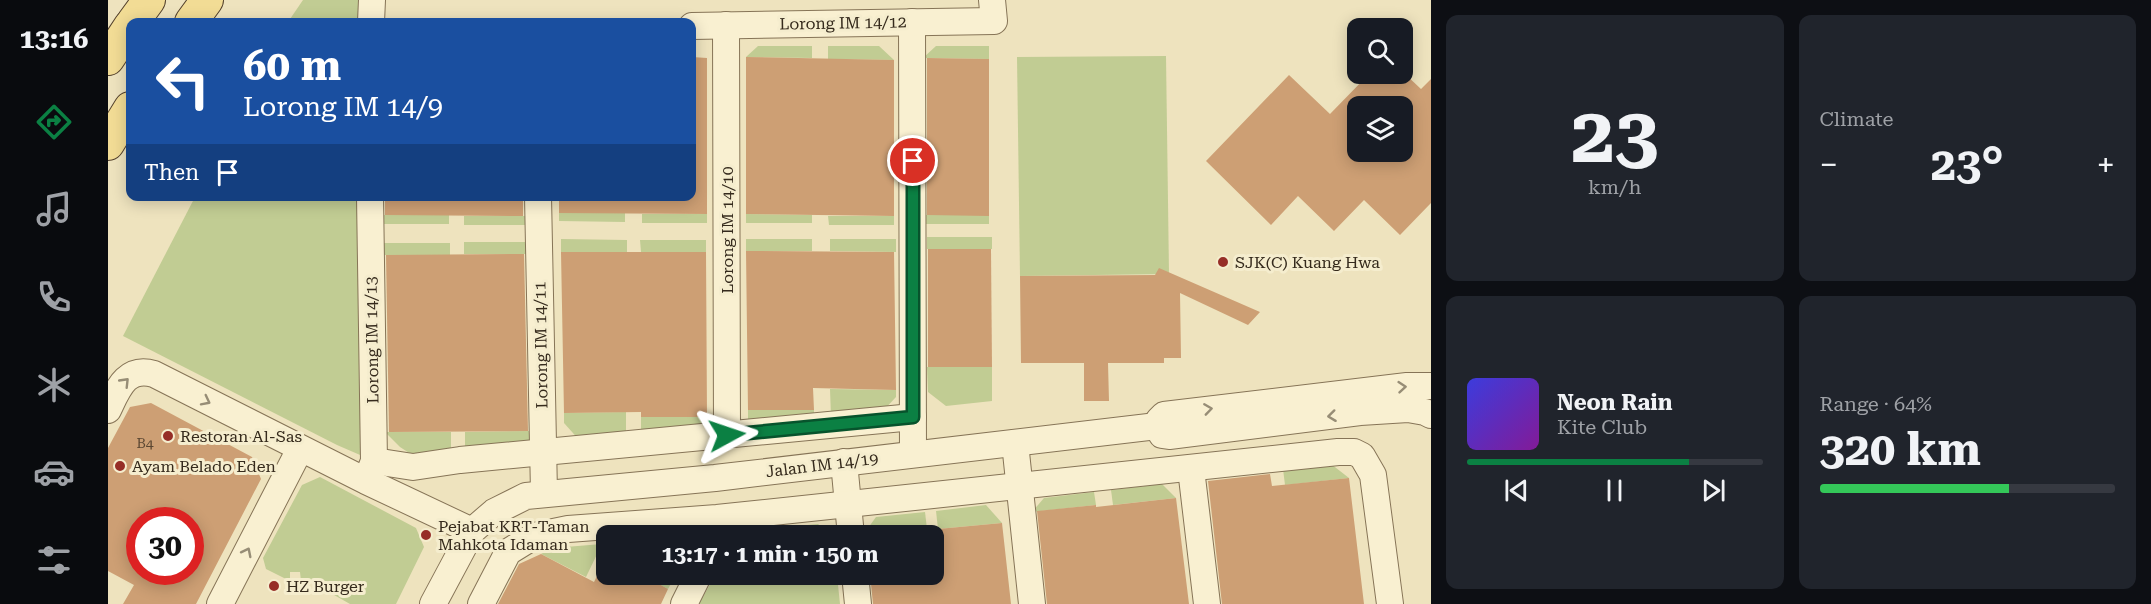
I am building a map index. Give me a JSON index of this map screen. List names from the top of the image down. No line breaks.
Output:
{"streets":{"street":["Lorong IM 14/12","Lorong IM 14/10","Lorong IM 14/13","Lorong IM 14/11","Jalan IM 14/19"]},"crossings":[["Lorong IM 14/12","Lorong IM 14/10"],["Lorong IM 14/11","Jalan IM 14/19"]],"places":["SJK(C) Kuang Hwa","Restoran Al-Sas","Ayam Belado Eden","Pejabat KRT-Taman Mahkota Idaman","HZ Burger"],"house_numbers":["B4"],"page":{"tabs":"13:16","tile":[["23","km/h"],"Climate",["Range · 64%","320 km"]],"turn":["60 m","Lorong IM 14/9"],"heat":["−","23°","+"],"then":"Then","song":["Neon Rain","Kite Club"],"limit":"30","trip":"13:17 · 1 min · 150 m"}}
